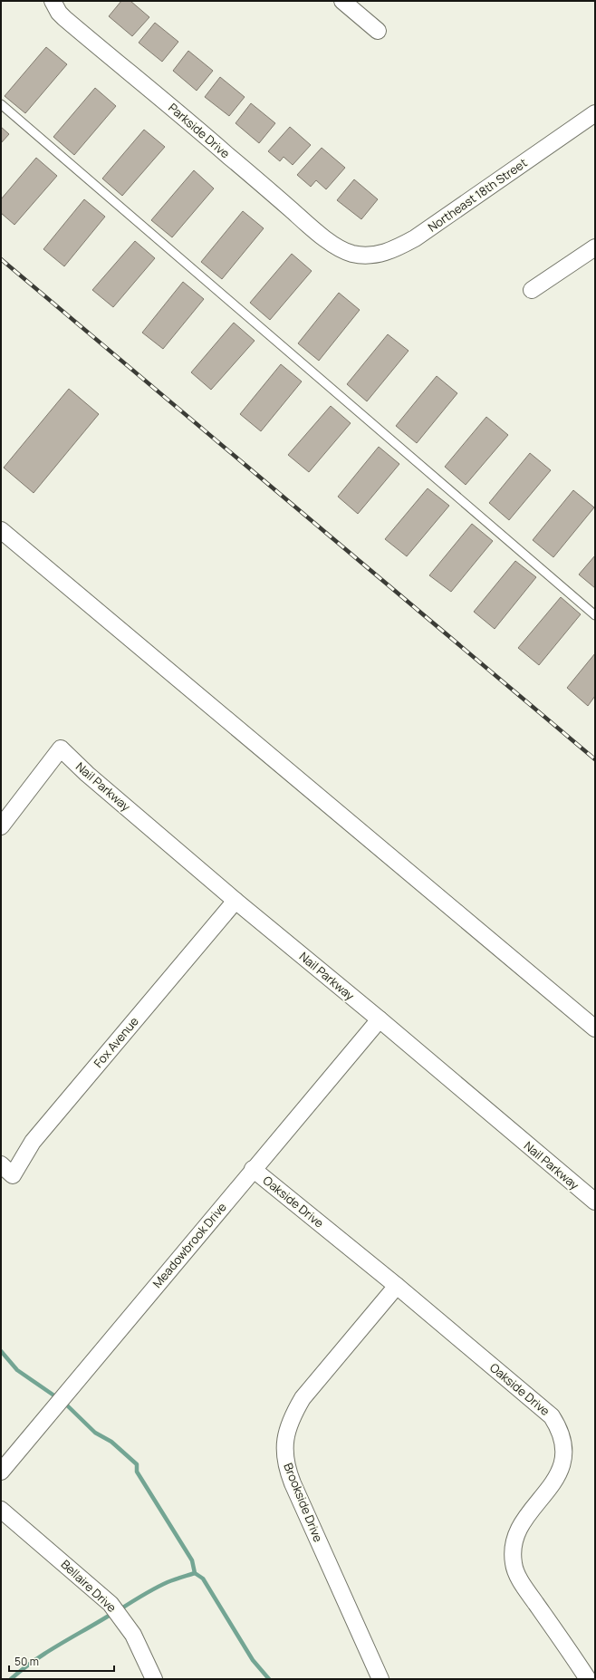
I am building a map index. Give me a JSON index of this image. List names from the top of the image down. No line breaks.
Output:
{"streets":{"street":["Parkside Drive","Northeast 18th Street","Nail Parkway","Fox Avenue","Oakside Drive","Meadowbrook Drive","Brookside Drive","Bellaire Drive"]},"crossings":[["Parkside Drive","Northeast 18th Street"],["Nail Parkway","Fox Avenue"],["Nail Parkway","Meadowbrook Drive"],["Oakside Drive","Meadowbrook Drive"],["Oakside Drive","Brookside Drive"]],"scale_bar":"50 m"}
